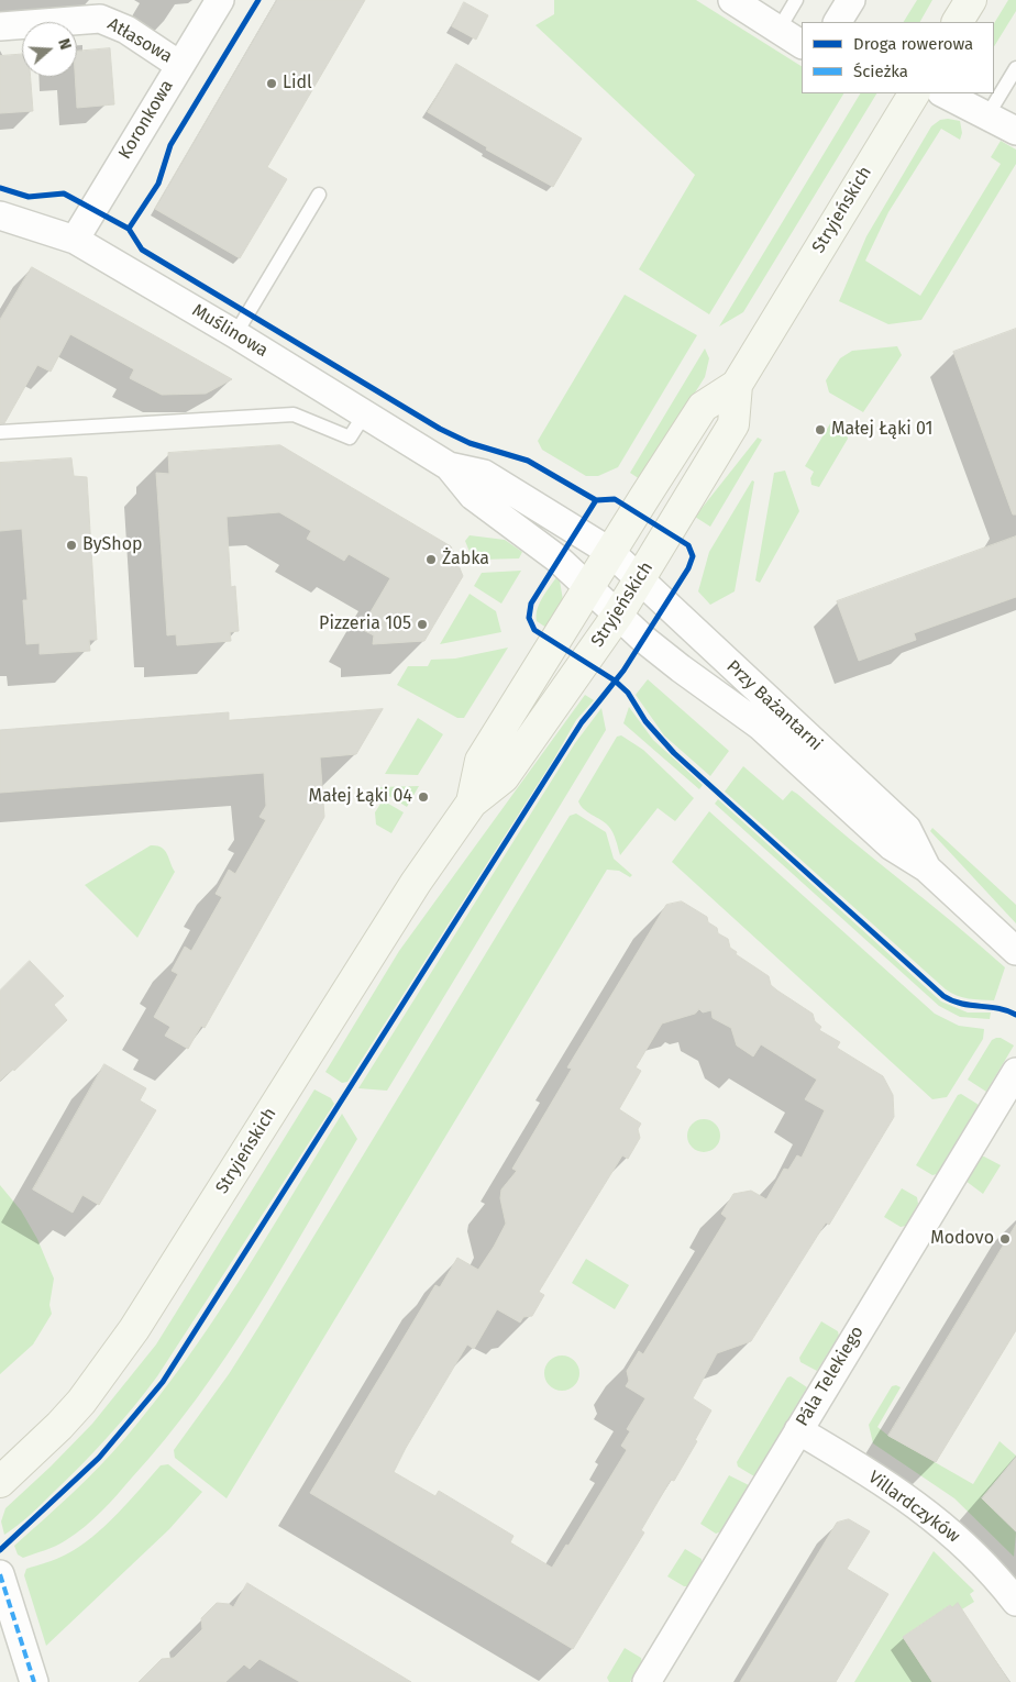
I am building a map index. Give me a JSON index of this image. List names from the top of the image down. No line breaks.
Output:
{"streets":{"street":["Atłasowa","Koronkowa","Stryjeńskich","Muślinowa","Przy Bażantarni","Pála Telekiego","Villardczyków"]},"crossings":[["Atłasowa","Koronkowa"],["Koronkowa","Muślinowa"],["Stryjeńskich","Muślinowa"],["Stryjeńskich","Przy Bażantarni"],["Muślinowa","Przy Bażantarni"],["Pála Telekiego","Villardczyków"]],"places":["Lidl","Małej Łąki 01","ByShop","Żabka","Pizzeria 105","Małej Łąki 04","Modovo"],"legend":["Droga rowerowa","Ścieżka"],"north":"right"}
